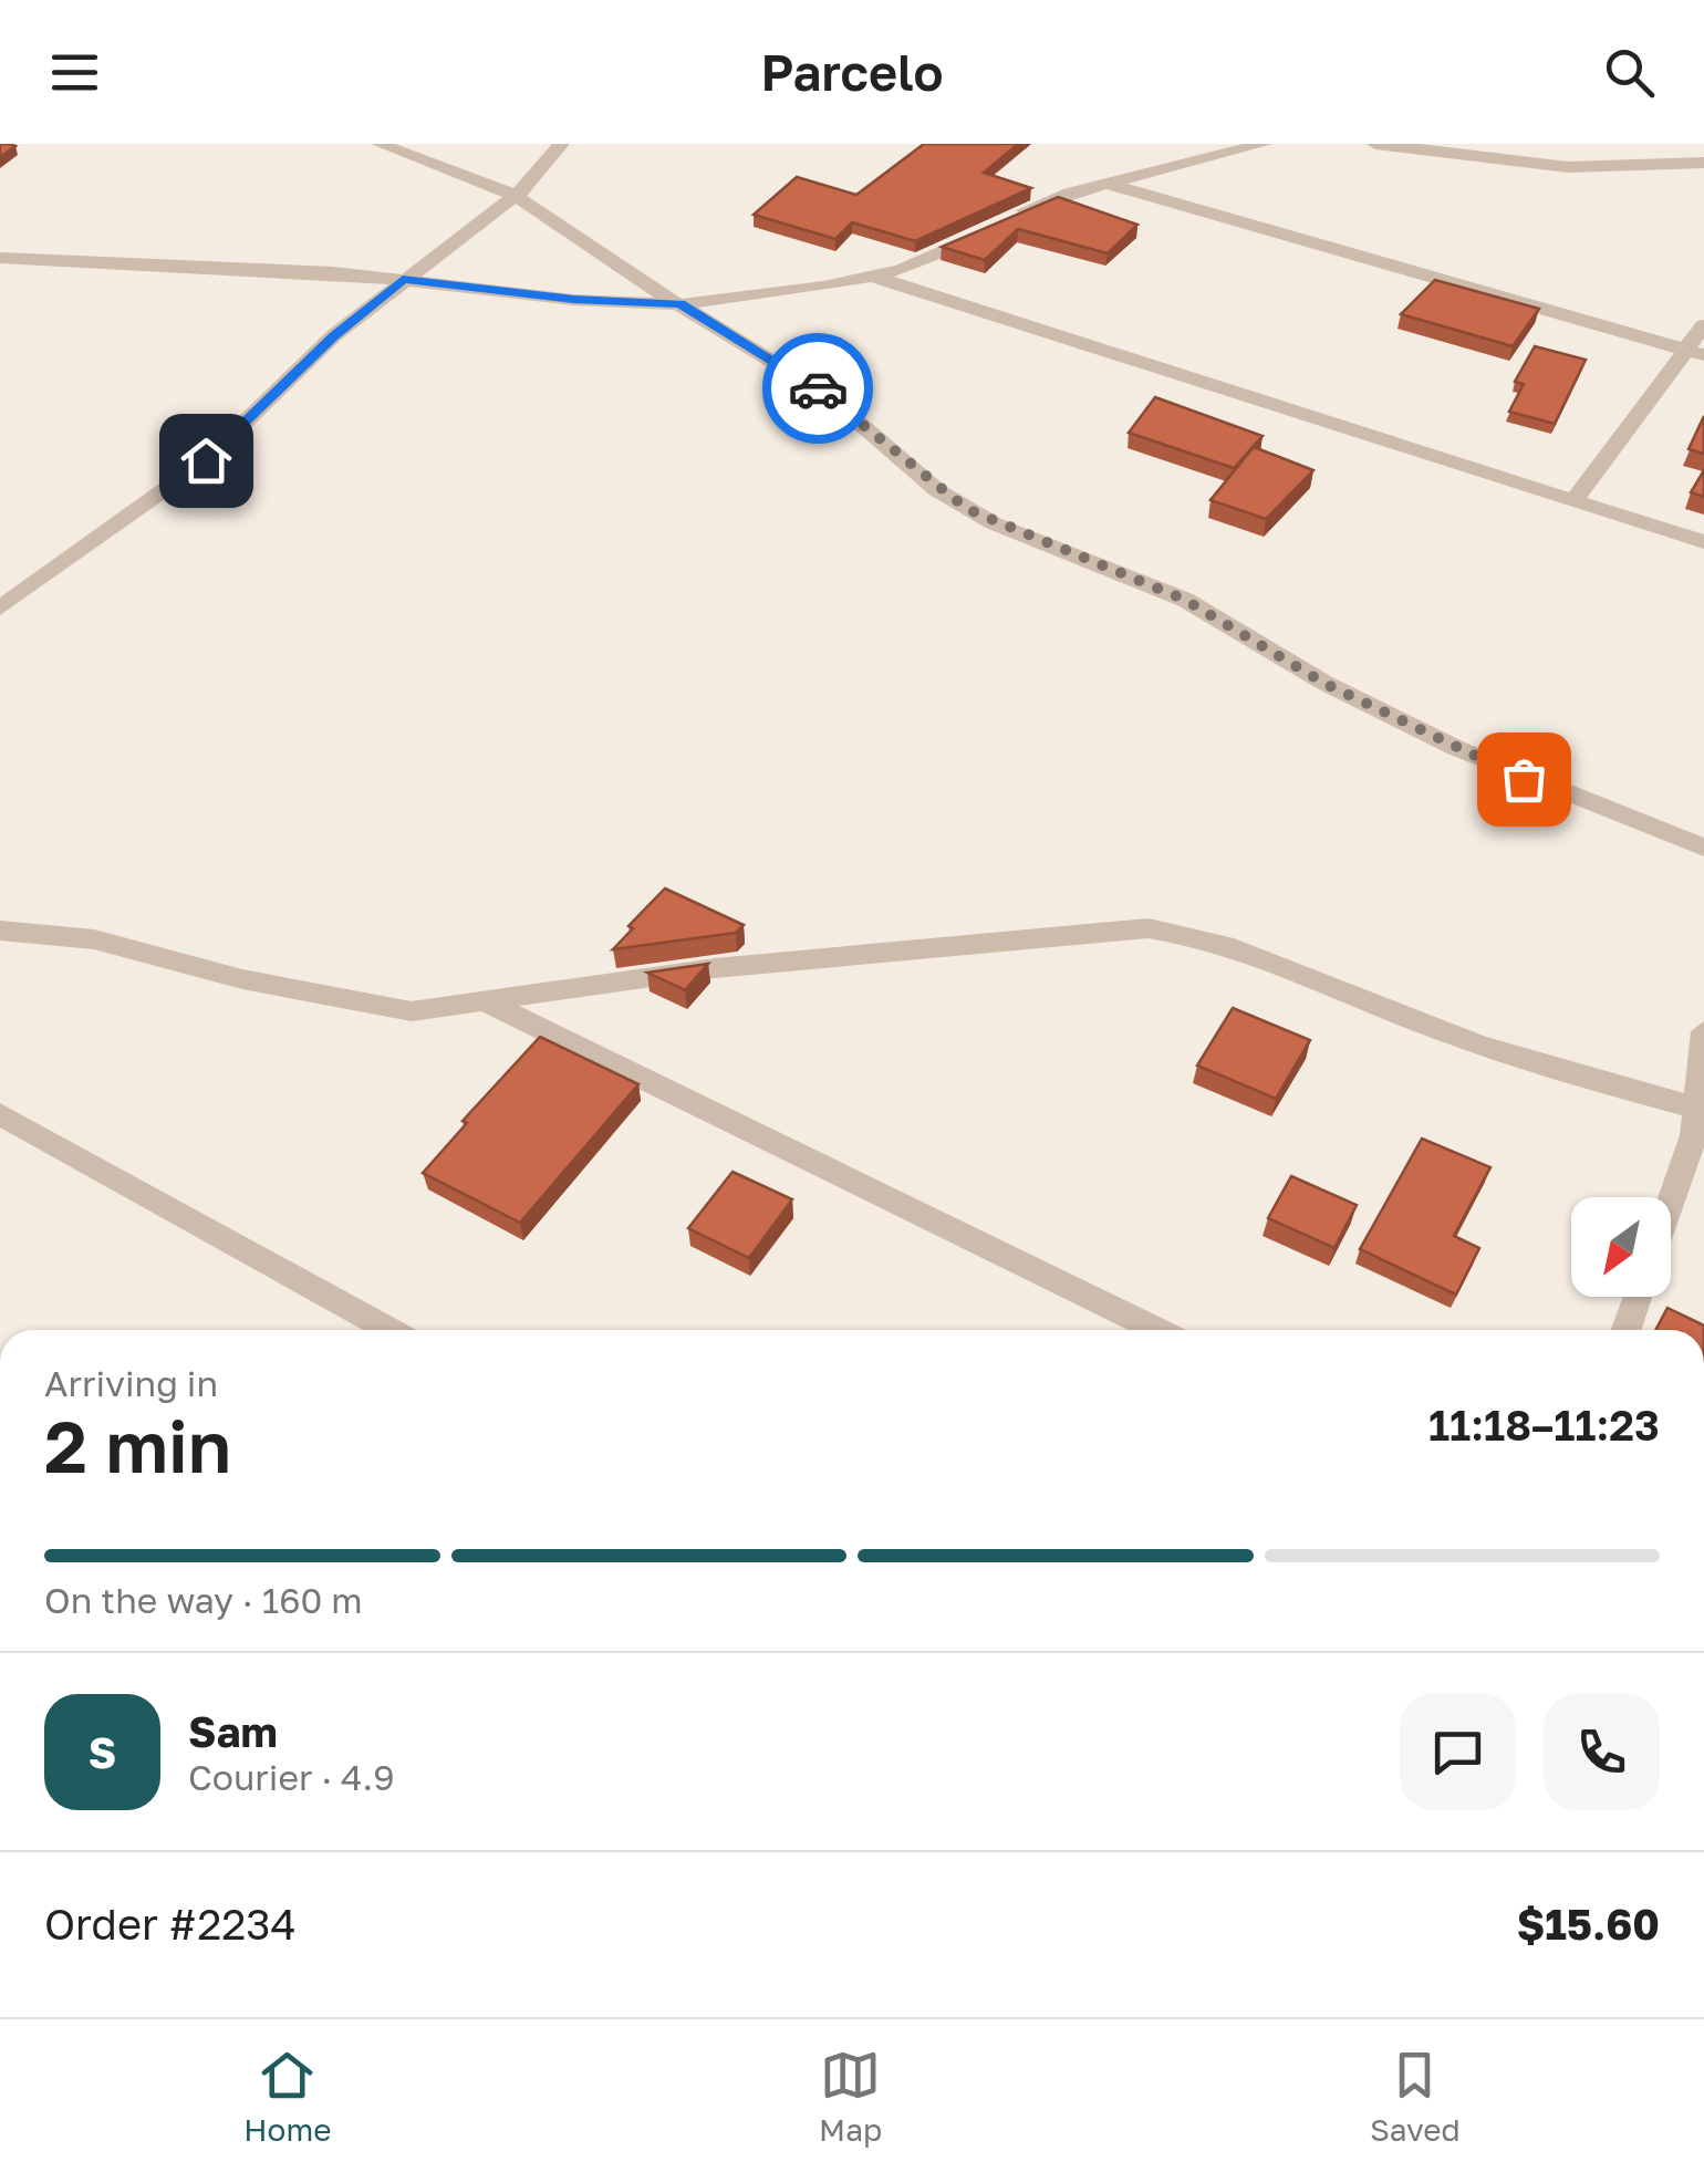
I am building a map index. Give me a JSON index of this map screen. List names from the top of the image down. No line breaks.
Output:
{"north":"bottom left","page":{"header":"Parcelo","heading":["2 min","Arriving in","11:18–11:23"],"panel":["Sam","Courier · 4.9","Order #2234","$15.60"],"bar":"On the way · 160 m","round":"S","tabs":["Home","Map","Saved"]}}
